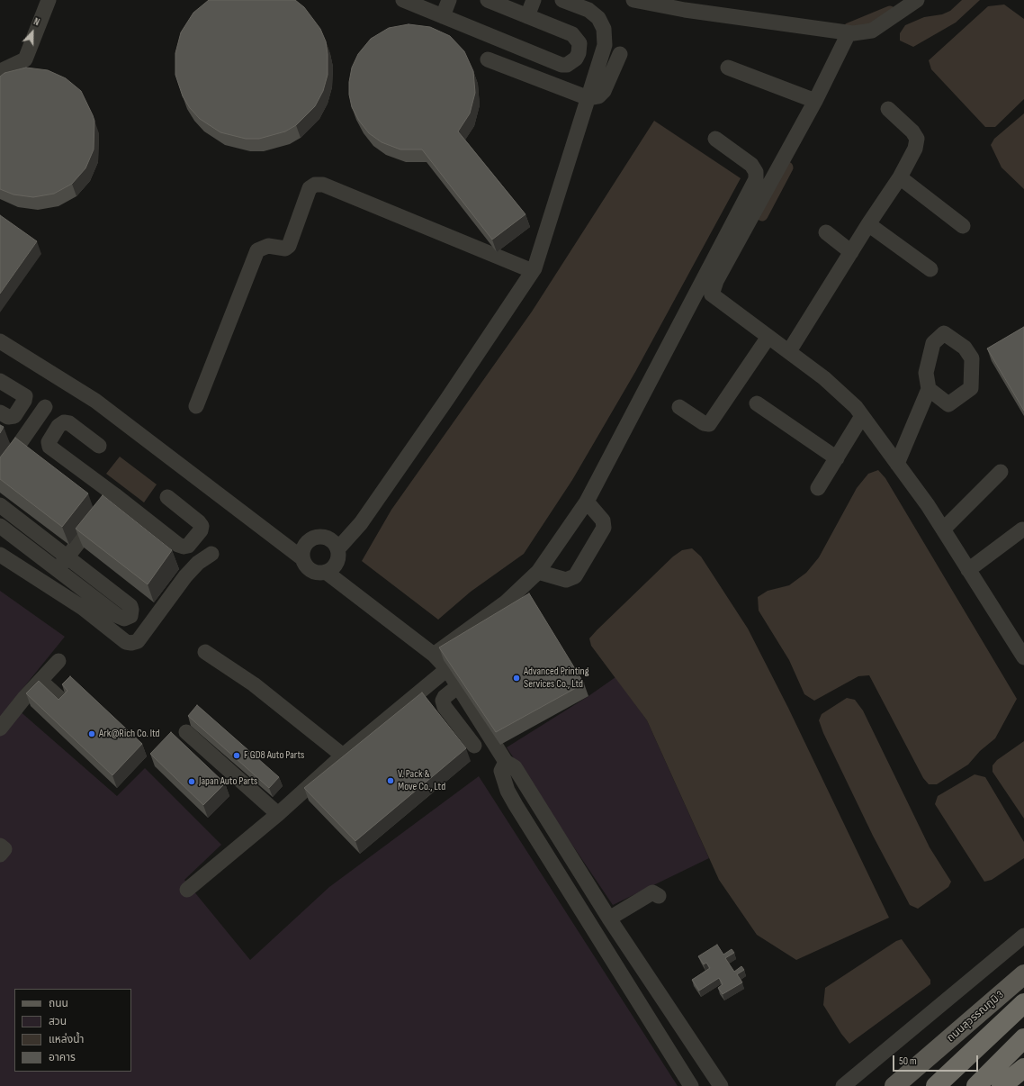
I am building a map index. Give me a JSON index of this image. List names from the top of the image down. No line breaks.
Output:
{"streets":{"main road":["ถนนสุวรรณภูมิ 3"]},"places":["Advanced Printing Services Co., Ltd","Ark@Rich Co. ltd","F GD8 Auto Parts","V. Pack & Move Co., Ltd","Japan Auto Parts"],"legend":["ถนน","สวน","แหล่งน้ำ","อาคาร"],"scale_bar":"50 m","north":"top"}
